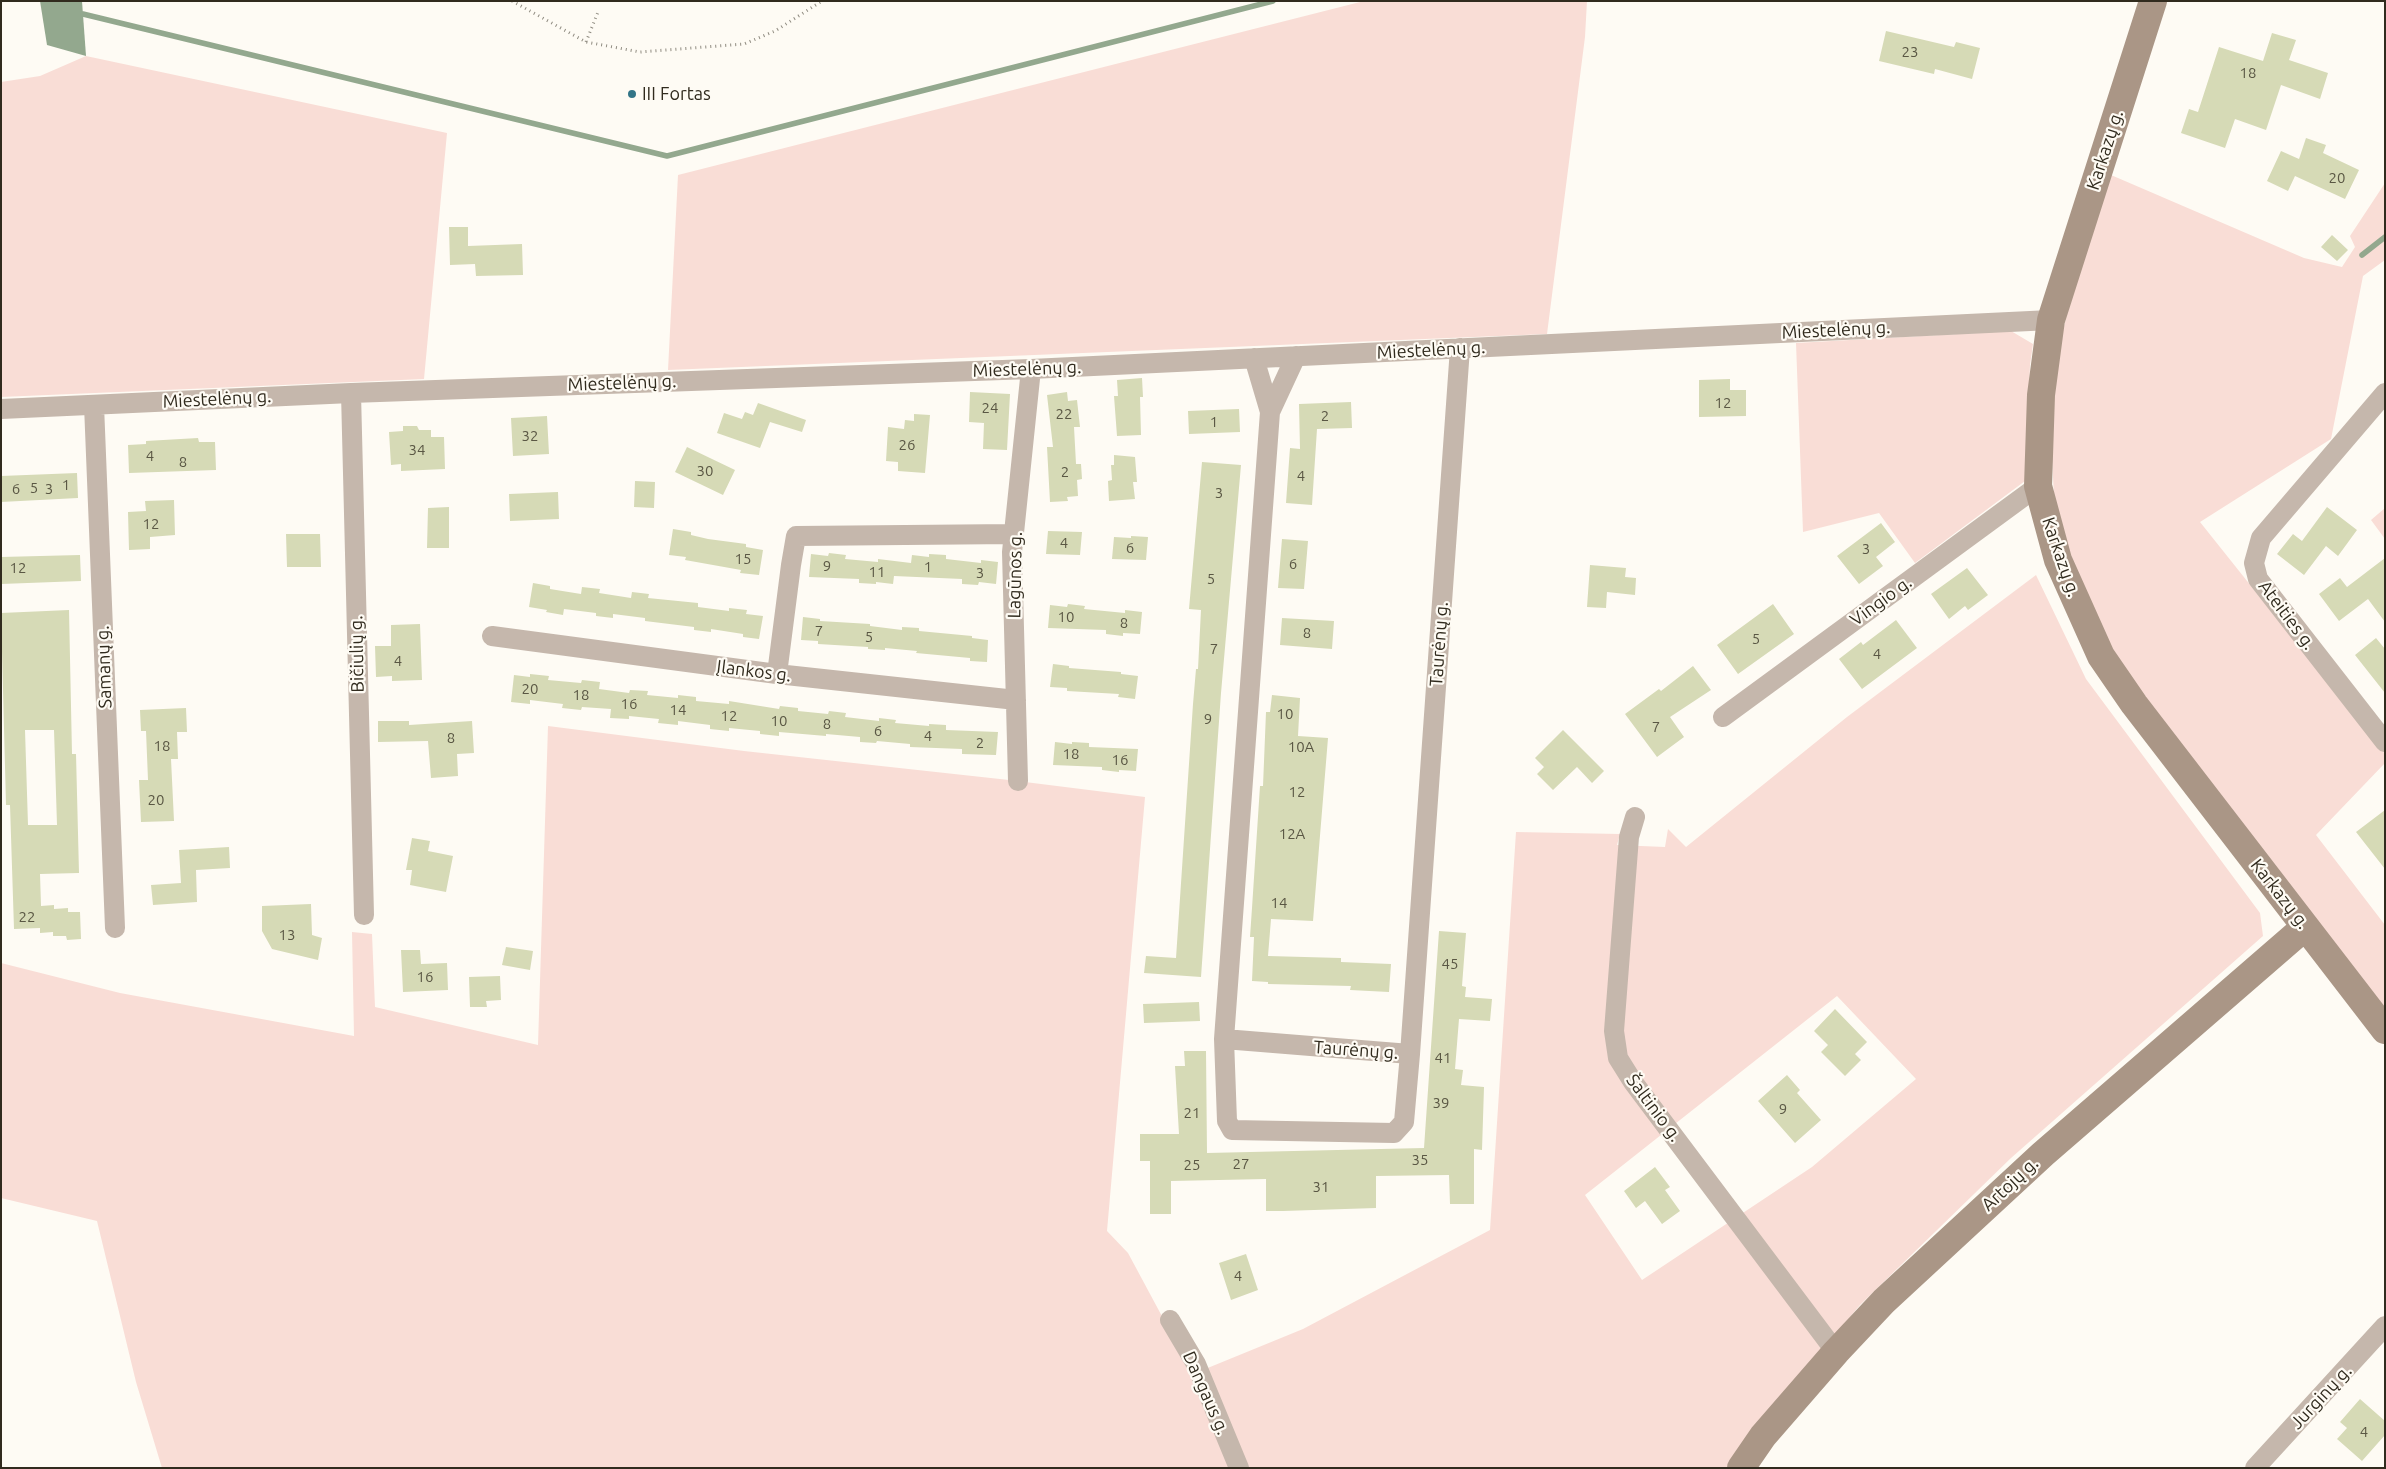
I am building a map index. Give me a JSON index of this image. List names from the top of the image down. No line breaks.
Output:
{"streets":{"main road":["Karkazų g.","Artojų g."],"street":["Miestelėnų g.","Lagūnos g.","Vingio g.","Ateities g.","Taurėnų g.","Bičiulių g.","Samanų g.","Įlankos g.","Šaltinio g.","Dangaus g.","Jurginų g."]},"crossings":[["Karkazų g.","Miestelėnų g."],["Karkazų g.","Vingio g."],["Karkazų g.","Artojų g."],["Miestelėnų g.","Lagūnos g."],["Miestelėnų g.","Taurėnų g."],["Miestelėnų g.","Bičiulių g."],["Miestelėnų g.","Samanų g."],["Lagūnos g.","Įlankos g."],["Šaltinio g.","Artojų g."]],"places":["III Fortas"],"house_numbers":["23","18","20","12","24","22","2","1","32","26","34","4","8","30","2","4","1","5","6","3","3","12","4","6","3","15","6","9","1","12","11","3","5","10","8","7","8","5","5","7","4","4","20","18","16","14","10","12","9","10","8","7","6","4","8","2","18","10A","18","16","12","20","12A","14","22","13","45","16","41","39","9","21","35","27","25","31","4","4"]}
